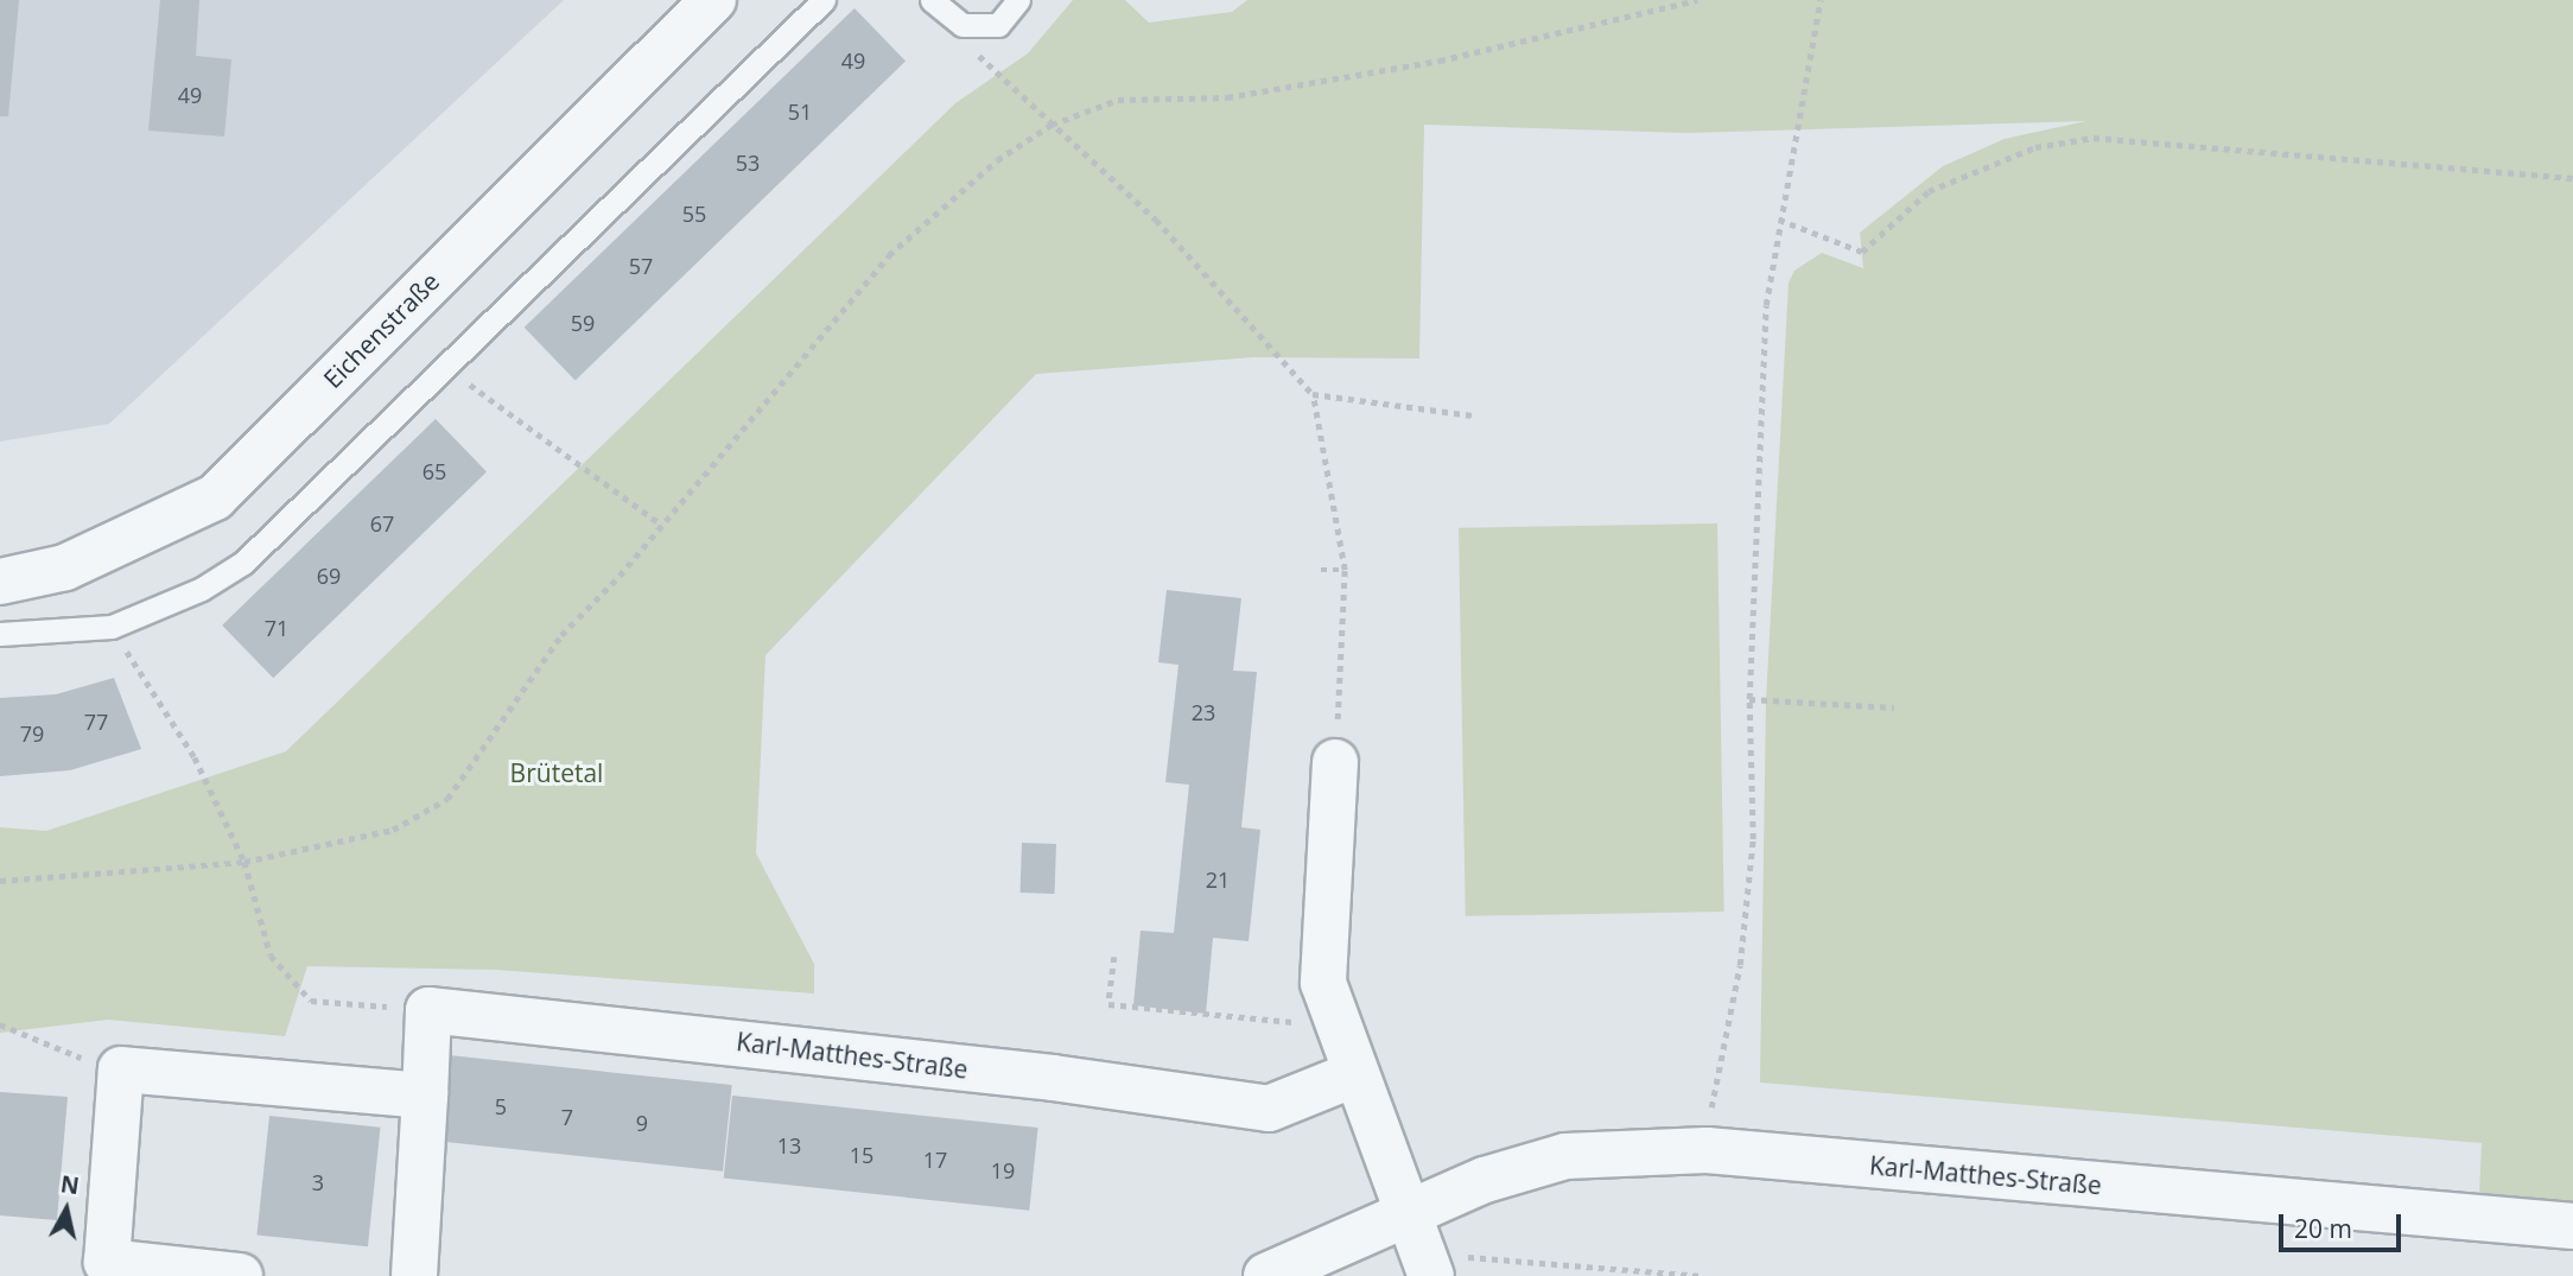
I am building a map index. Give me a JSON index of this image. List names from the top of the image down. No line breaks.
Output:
{"streets":{"street":["Eichenstraße","Karl-Matthes-Straße"]},"parks":["Brütetal"],"house_numbers":["49","49","51","53","55","57","59","65","67","69","71","23","77","79","21","5","7","9","13","15","17","19","3"],"scale_bar":"20 m","north":"top"}
